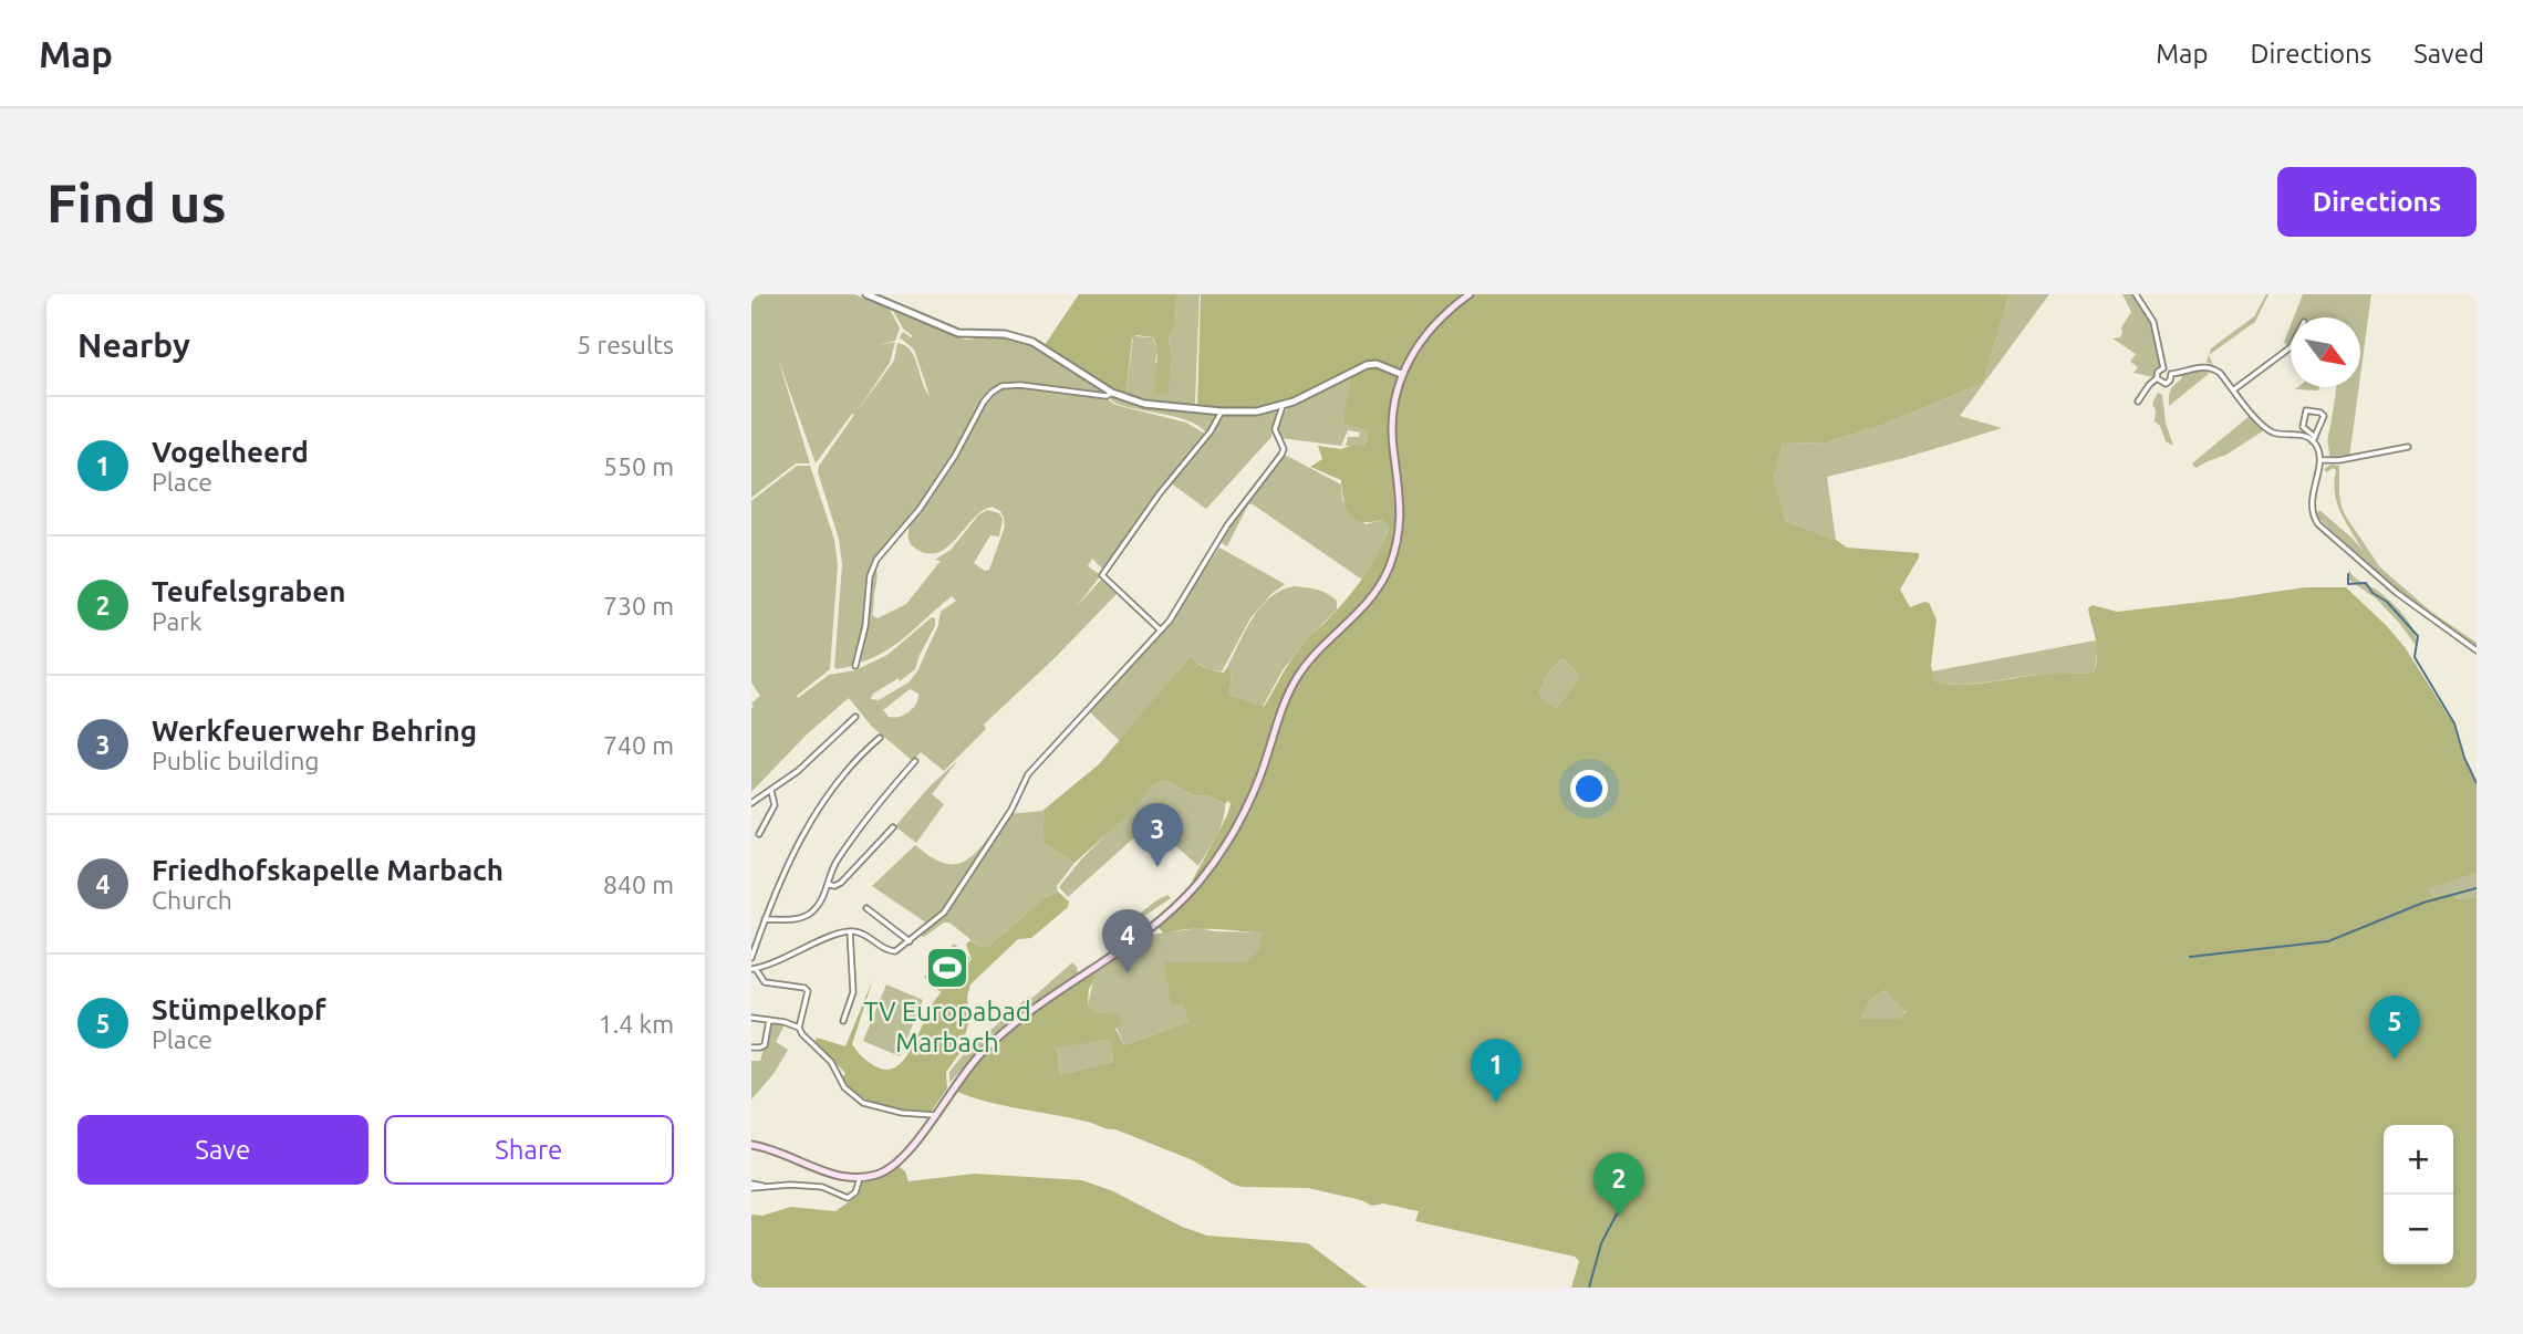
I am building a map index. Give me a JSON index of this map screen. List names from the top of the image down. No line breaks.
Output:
{"places":{"sports":["TV Europabad Marbach"]},"north":"bottom right","page":{"header":"Map","nav":["Map","Directions","Saved"],"buttons":["Directions",["Save","Share"]],"title":"Find us","heading":["Nearby","5 results"],"list":[{"mark":"1","name":"Vogelheerd","note":"Place","value":"550 m"},{"mark":"2","name":"Teufelsgraben","note":"Park","value":"730 m"},{"mark":"3","name":"Werkfeuerwehr Behring","note":"Public building","value":"740 m"},{"mark":"4","name":"Friedhofskapelle Marbach","note":"Church","value":"840 m"},{"mark":"5","name":"Stümpelkopf","note":"Place","value":"1.4 km"}],"pins":["3","4","5","1","2"],"map_buttons":["+","−"]}}
